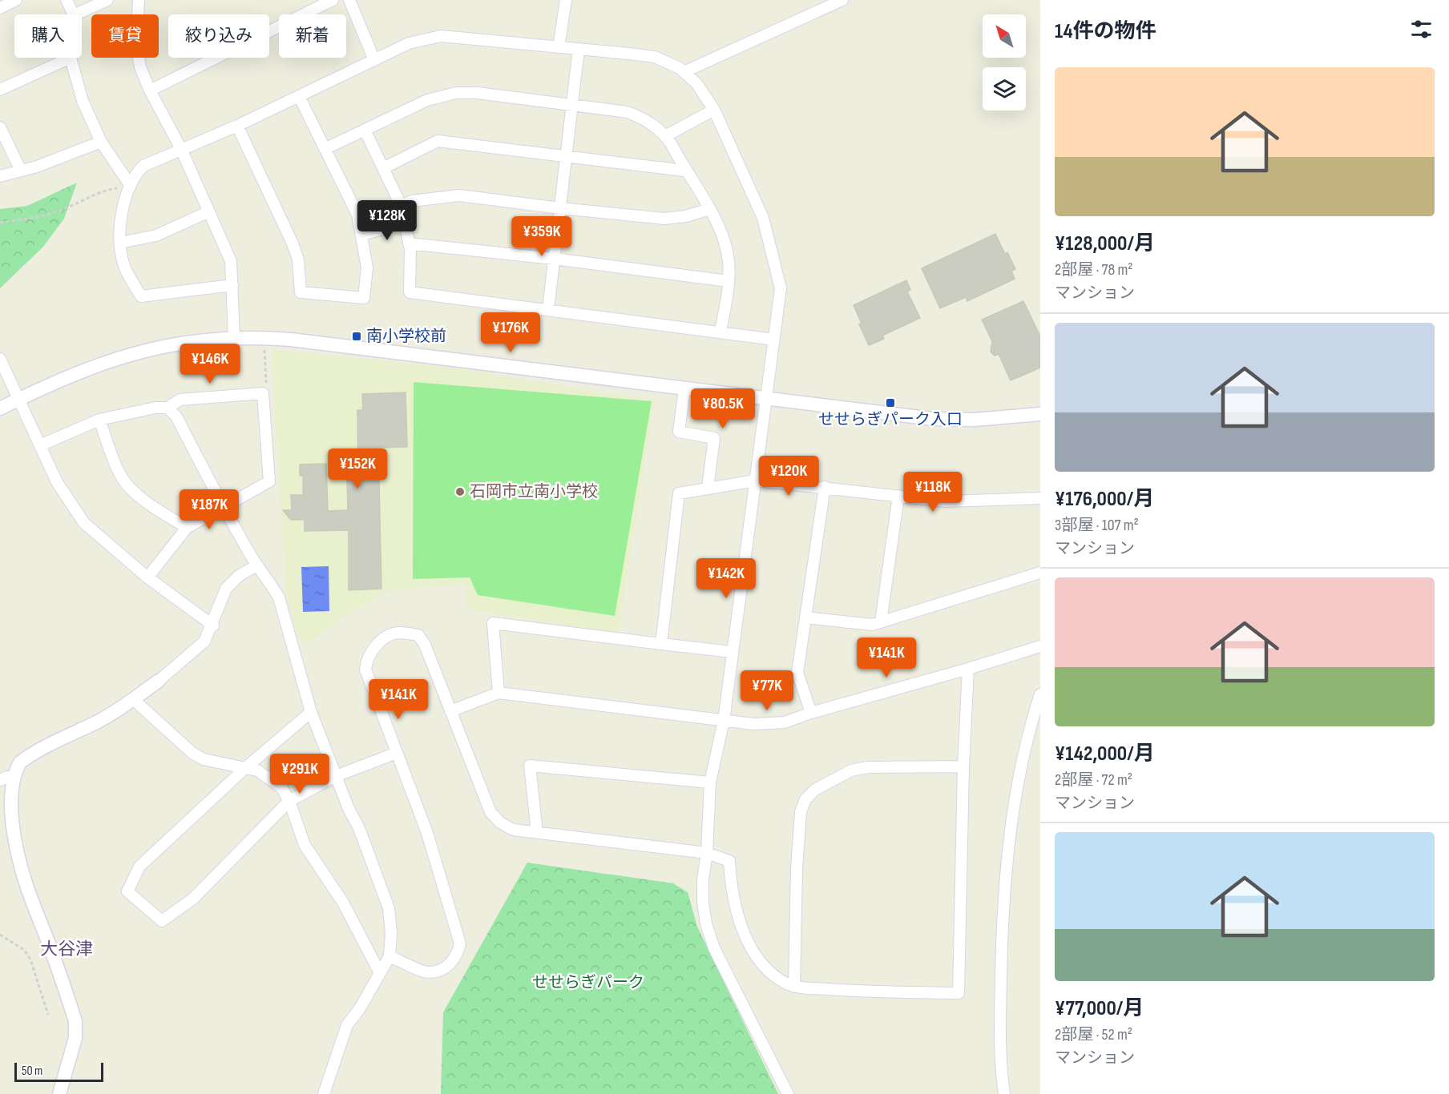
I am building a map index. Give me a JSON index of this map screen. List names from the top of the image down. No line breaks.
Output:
{"districts":["大谷津"],"parks":["せせらぎパーク"],"places":{"transit":["南小学校前","せせらぎパーク入口"],"other":["石岡市立南小学校"]},"scale_bar":"50 m","north":"top left","page":{"heading":"14件の物件","chip":["購入","賃貸","絞り込み","新着"],"list":[{"name":"¥128,000/月","note":"2部屋 · 78 m² · マンション"},{"name":"¥176,000/月","note":"3部屋 · 107 m² · マンション"},{"name":"¥142,000/月","note":"2部屋 · 72 m² · マンション"},{"name":"¥77,000/月","note":"2部屋 · 52 m² · マンション"}],"price":["¥128K","¥359K","¥176K","¥146K","¥80.5K","¥152K","¥120K","¥118K","¥187K","¥142K","¥141K","¥77K","¥141K","¥291K"],"scale":"50 m"}}
